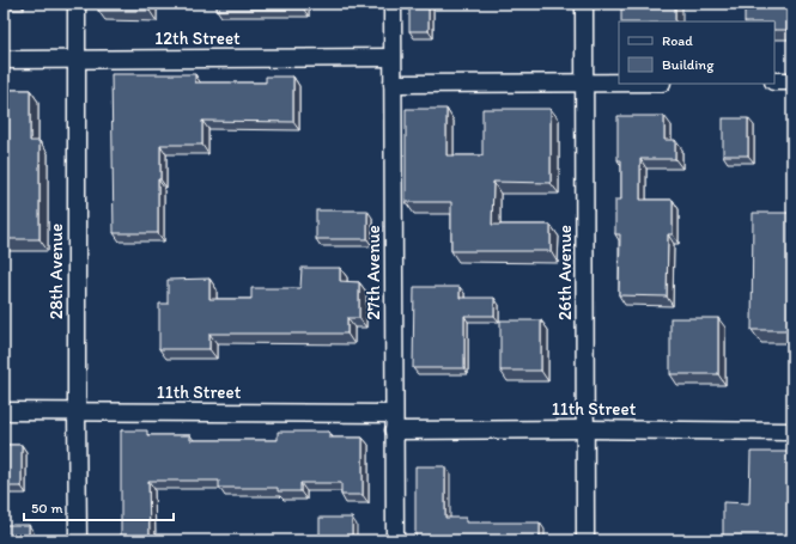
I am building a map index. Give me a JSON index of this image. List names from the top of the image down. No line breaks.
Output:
{"streets":{"street":["12th Street","28th Avenue","27th Avenue","26th Avenue","11th Street"]},"crossings":[["12th Street","28th Avenue"],["12th Street","27th Avenue"],["28th Avenue","11th Street"],["27th Avenue","11th Street"],["26th Avenue","11th Street"]],"legend":["Road","Building"],"scale_bar":"50 m"}
